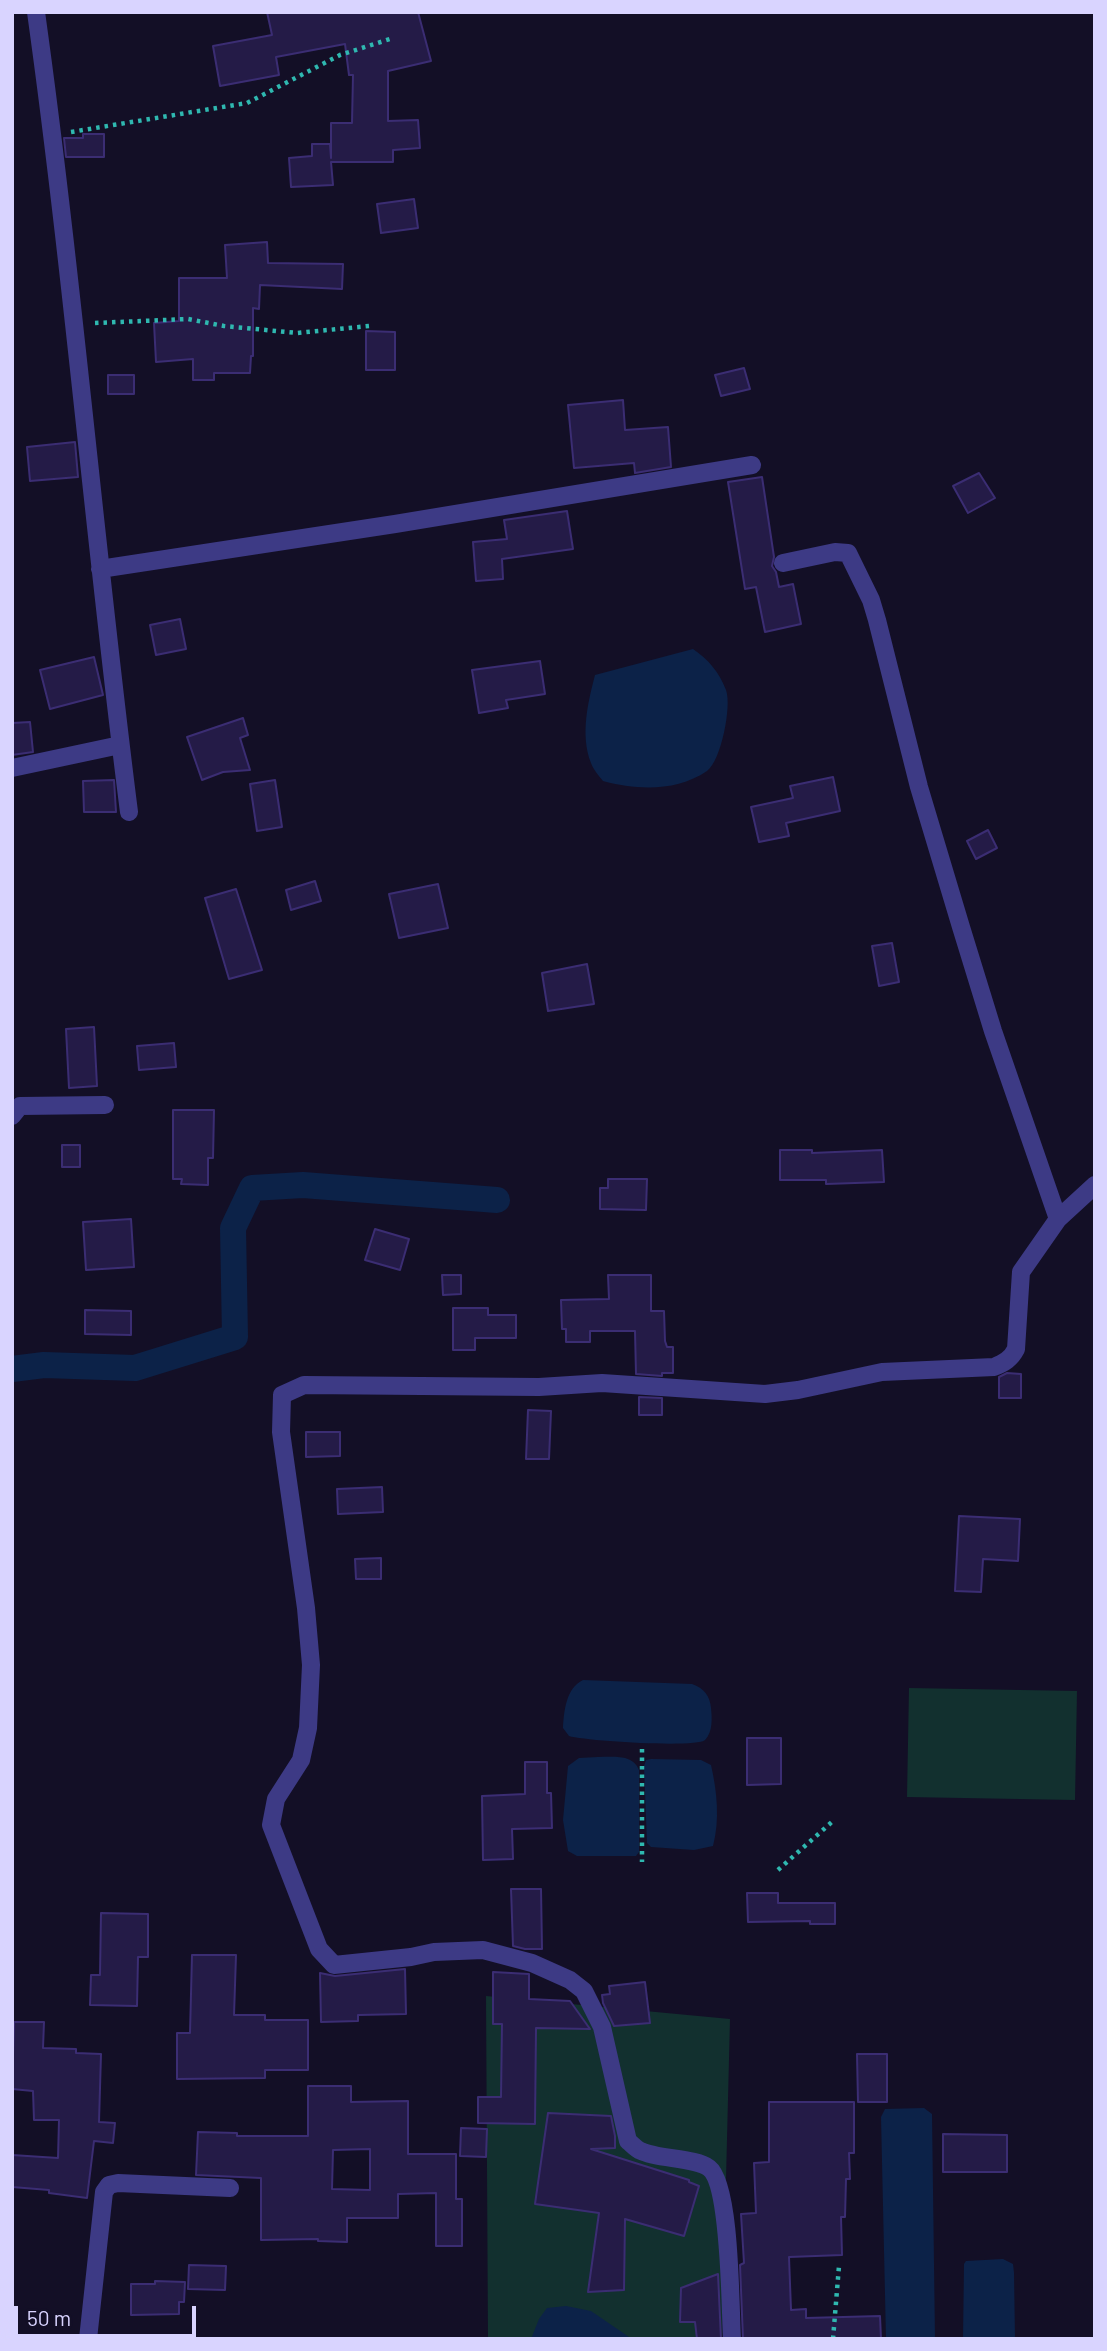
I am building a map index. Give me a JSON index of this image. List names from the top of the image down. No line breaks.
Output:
{"scale_bar":"50 m"}
